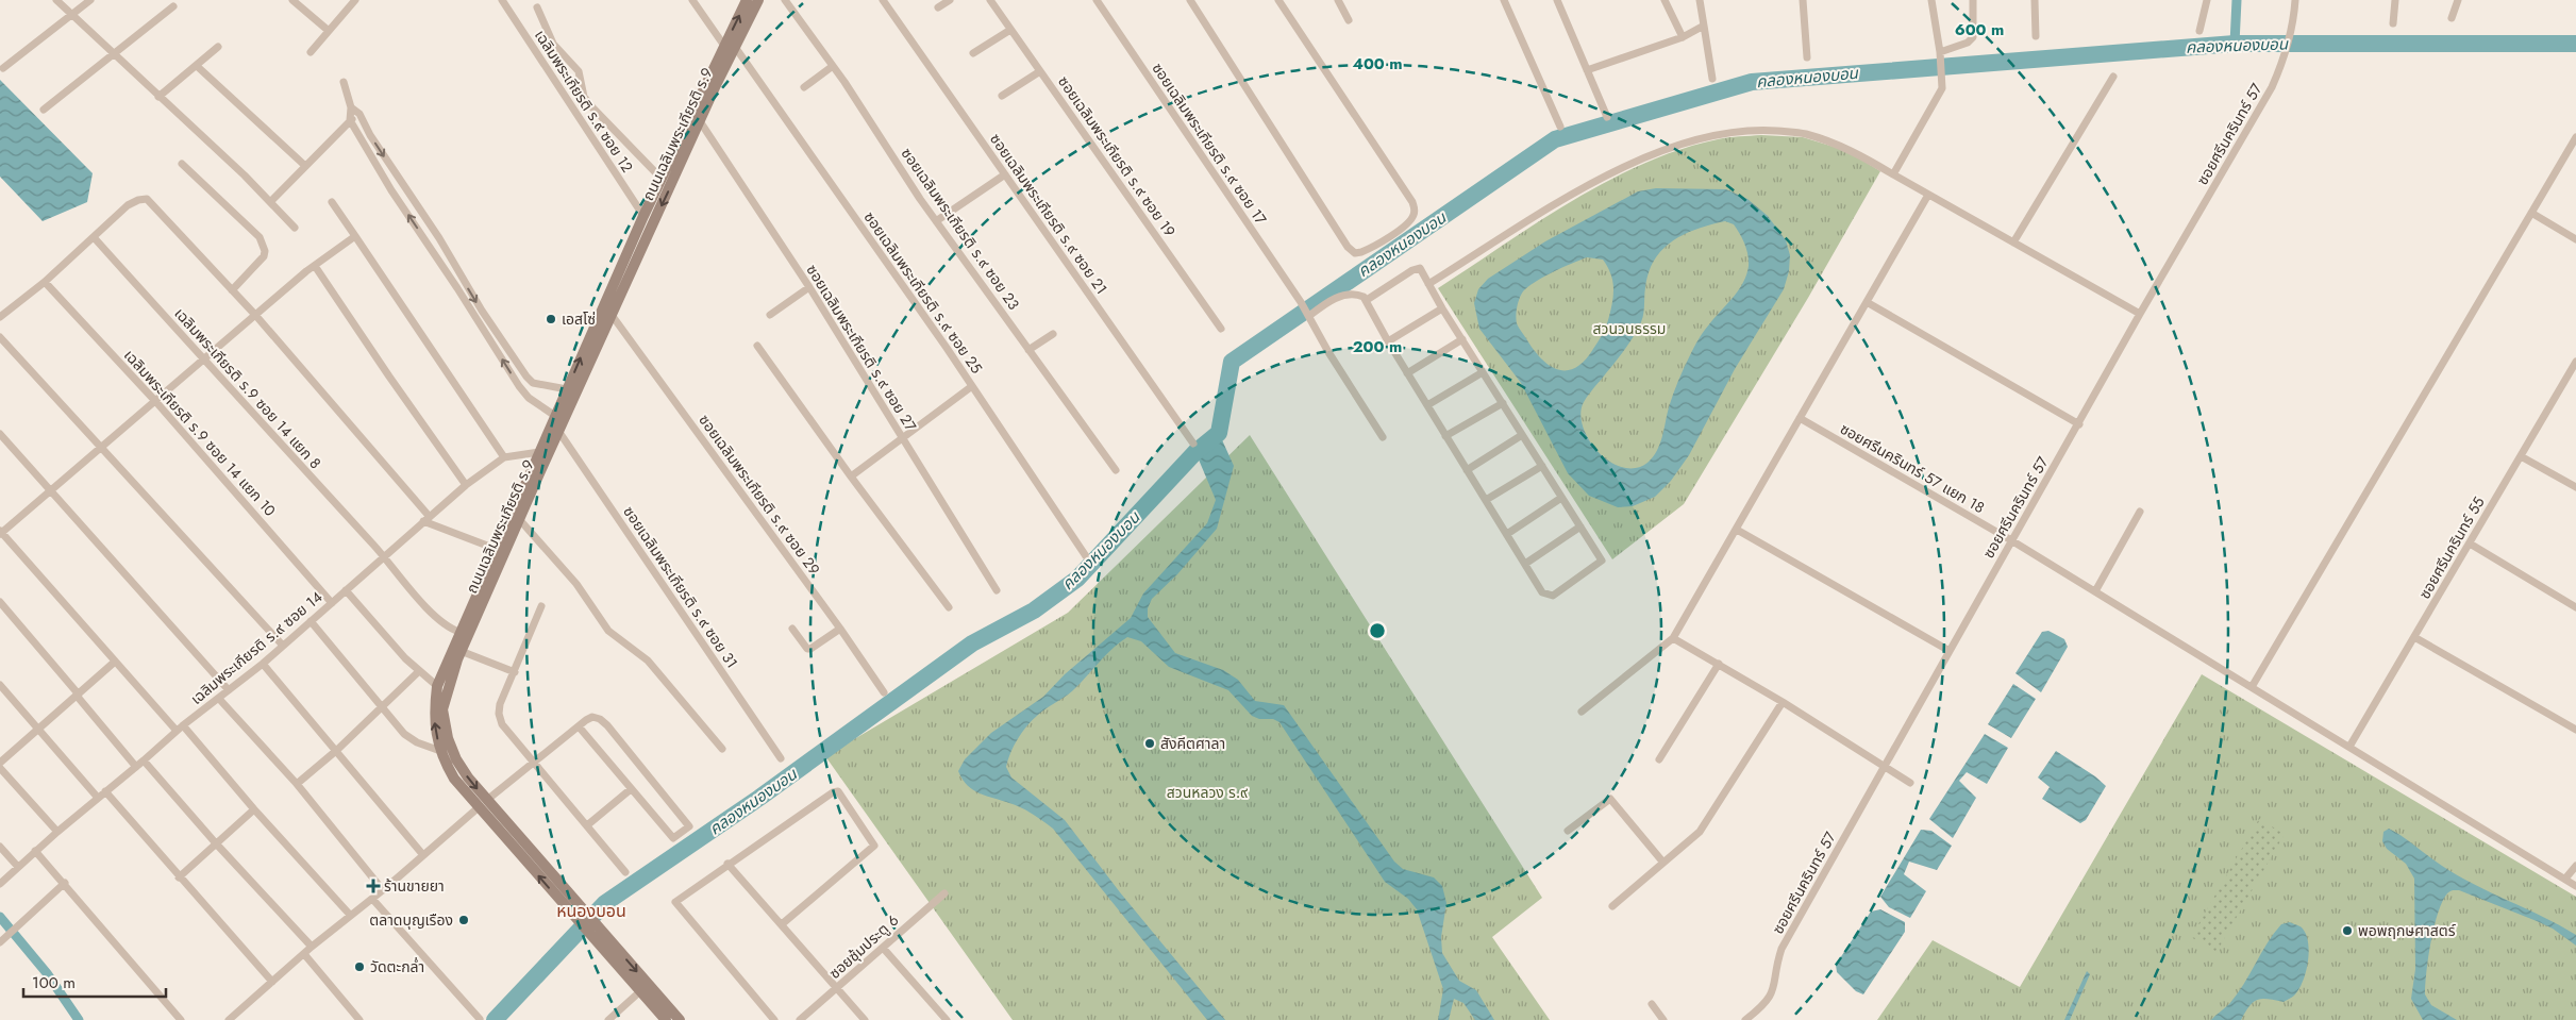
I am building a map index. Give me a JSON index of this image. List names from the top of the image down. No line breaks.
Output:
{"streets":{"main road":["ถนนเฉลิมพระเกียรติ ร.9"],"street":["เฉลิมพระเกียรติ ร.๙ ซอย 12","ซอยศรีนครินทร์ 57","ซอยเฉลิมพระเกียรติ ร.๙ ซอย 17","ซอยเฉลิมพระเกียรติ ร.๙ ซอย 19","ซอยเฉลิมพระเกียรติ ร.๙ ซอย 21","ซอยเฉลิมพระเกียรติ ร.๙ ซอย 23","ซอยเฉลิมพระเกียรติ ร.๙ ซอย 25","ซอยเฉลิมพระเกียรติ ร.๙ ซอย 27","เฉลิมพระเกียรติ ร.9 ซอย 14 แยก 8","เฉลิมพระเกียรติ ร.9 ซอย 14 แยก 10","ซอยศรีนครินทร์ 57 แยก 18","ซอยเฉลิมพระเกียรติ ร.๙ ซอย 29","ซอยศรีนครินทร์ 55","ซอยเฉลิมพระเกียรติ ร.๙ ซอย 31","เฉลิมพระเกียรติ ร.๙ ซอย 14","ซอยซุ้มประตู 6"]},"crossings":[["เฉลิมพระเกียรติ ร.๙ ซอย 12","ถนนเฉลิมพระเกียรติ ร.9"],["ถนนเฉลิมพระเกียรติ ร.9","ซอยเฉลิมพระเกียรติ ร.๙ ซอย 25"],["ถนนเฉลิมพระเกียรติ ร.9","ซอยเฉลิมพระเกียรติ ร.๙ ซอย 27"],["ถนนเฉลิมพระเกียรติ ร.9","เฉลิมพระเกียรติ ร.9 ซอย 14 แยก 8"],["ถนนเฉลิมพระเกียรติ ร.9","ซอยเฉลิมพระเกียรติ ร.๙ ซอย 29"],["ถนนเฉลิมพระเกียรติ ร.9","ซอยเฉลิมพระเกียรติ ร.๙ ซอย 31"],["ถนนเฉลิมพระเกียรติ ร.9","เฉลิมพระเกียรติ ร.๙ ซอย 14"],["ซอยศรีนครินทร์ 57","ซอยศรีนครินทร์ 57 แยก 18"],["เฉลิมพระเกียรติ ร.9 ซอย 14 แยก 8","เฉลิมพระเกียรติ ร.๙ ซอย 14"],["เฉลิมพระเกียรติ ร.9 ซอย 14 แยก 10","เฉลิมพระเกียรติ ร.๙ ซอย 14"],["ซอยศรีนครินทร์ 57 แยก 18","ซอยศรีนครินทร์ 55"]],"districts":["หนองบอน"],"water":["คลองหนองบอน"],"parks":["สวนวนธรรม","สวนหลวง ร.๙"],"places":{"other":["เอสโซ่","สังคีตศาลา","ตลาดบุญเรือง","พอพฤกษศาสตร์","วัดตะกล่ำ"],"health":["ร้านขายยา"]},"scale_bar":"100 m","rings":["600 m","400 m","200 m"]}
